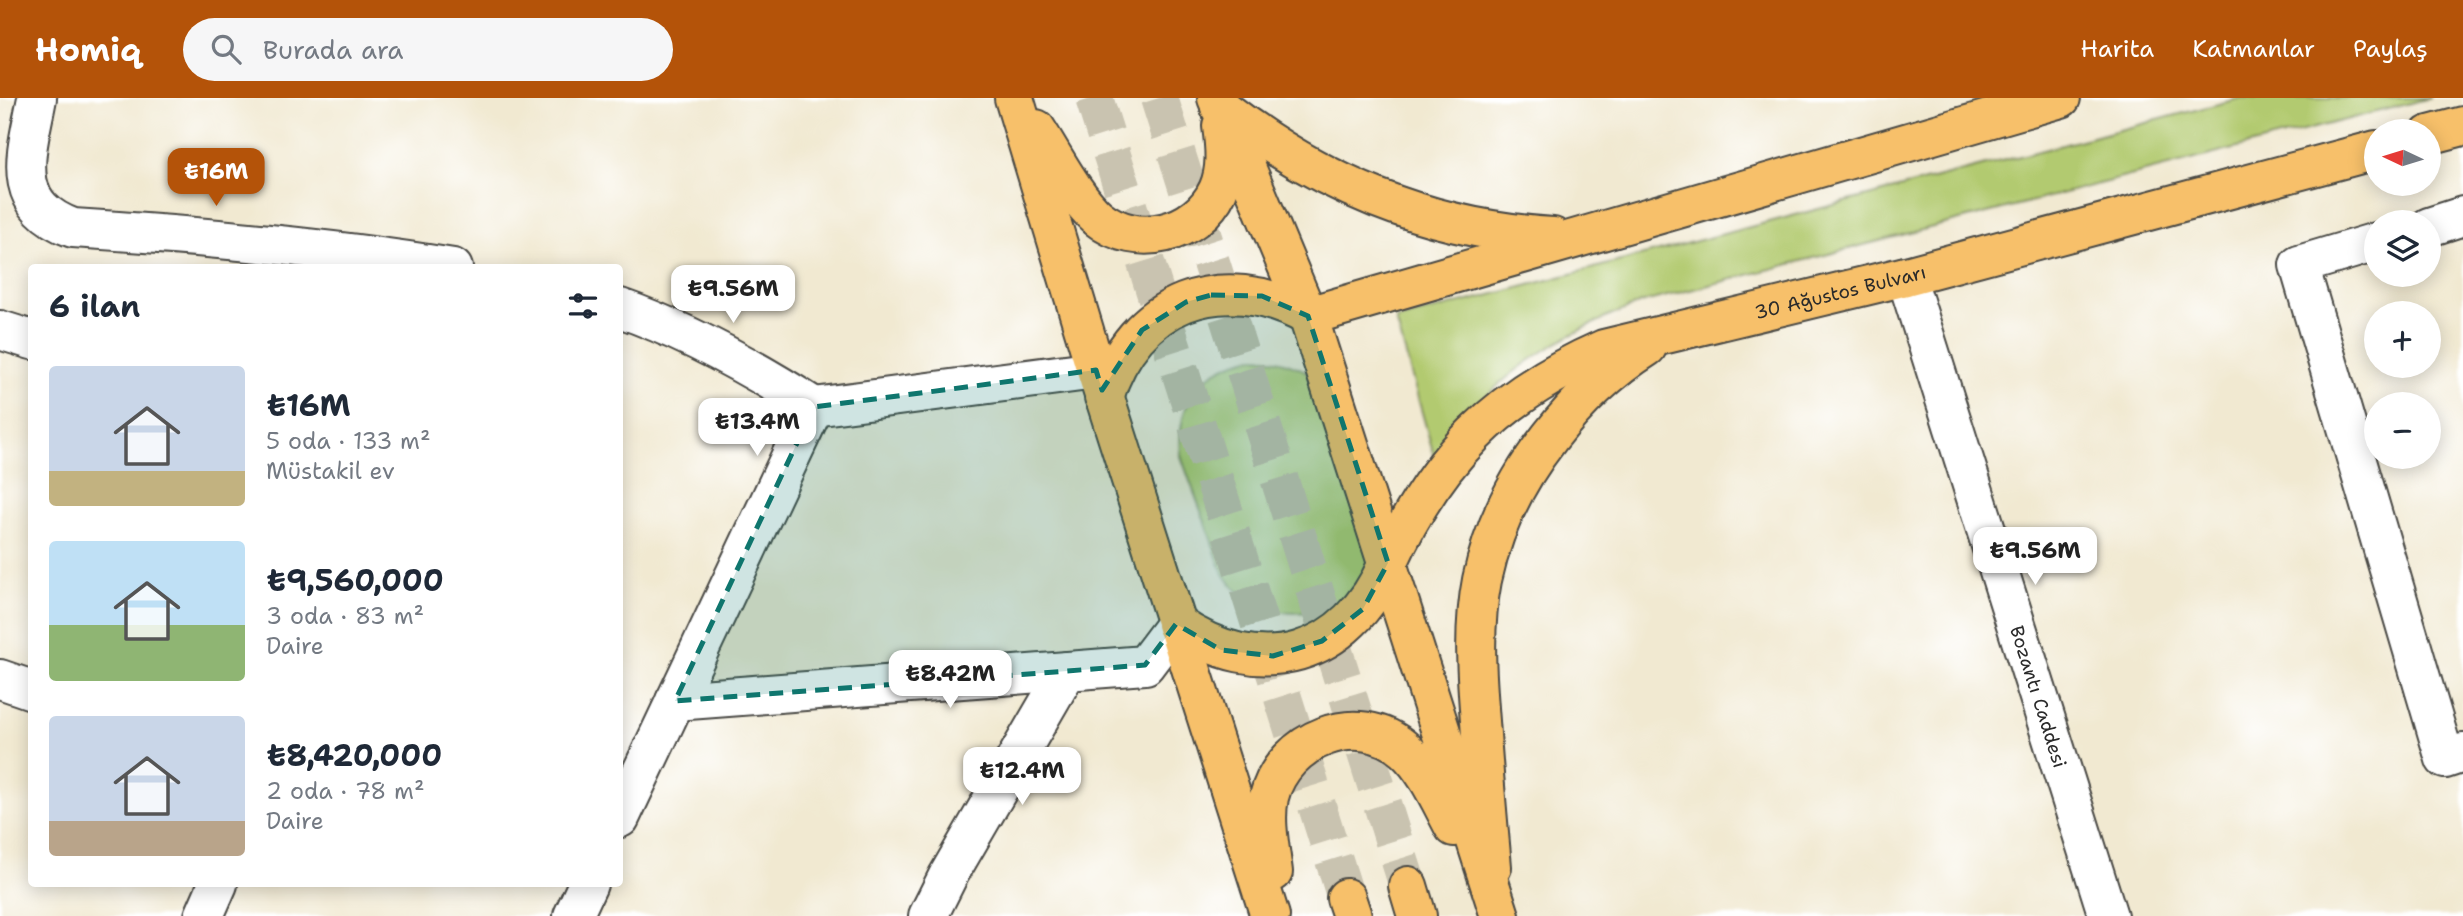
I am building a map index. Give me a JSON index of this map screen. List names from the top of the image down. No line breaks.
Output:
{"streets":{"main road":["30 Ağustos Bulvarı"],"street":["Bozantı Caddesi"]},"crossings":[["30 Ağustos Bulvarı","Bozantı Caddesi"]],"north":"left","page":{"header":"Homiq","search":"Burada ara","nav":["Harita","Katmanlar","Paylaş"],"map_buttons":["+","−"],"price":["₺16M","₺9.56M","₺13.4M","₺9.56M","₺8.42M","₺12.4M"],"heading":"6 ilan","list":[{"name":"₺16M","note":"5 oda · 133 m² · Müstakil ev"},{"name":"₺9,560,000","note":"3 oda · 83 m² · Daire"},{"name":"₺8,420,000","note":"2 oda · 78 m² · Daire"}]}}
